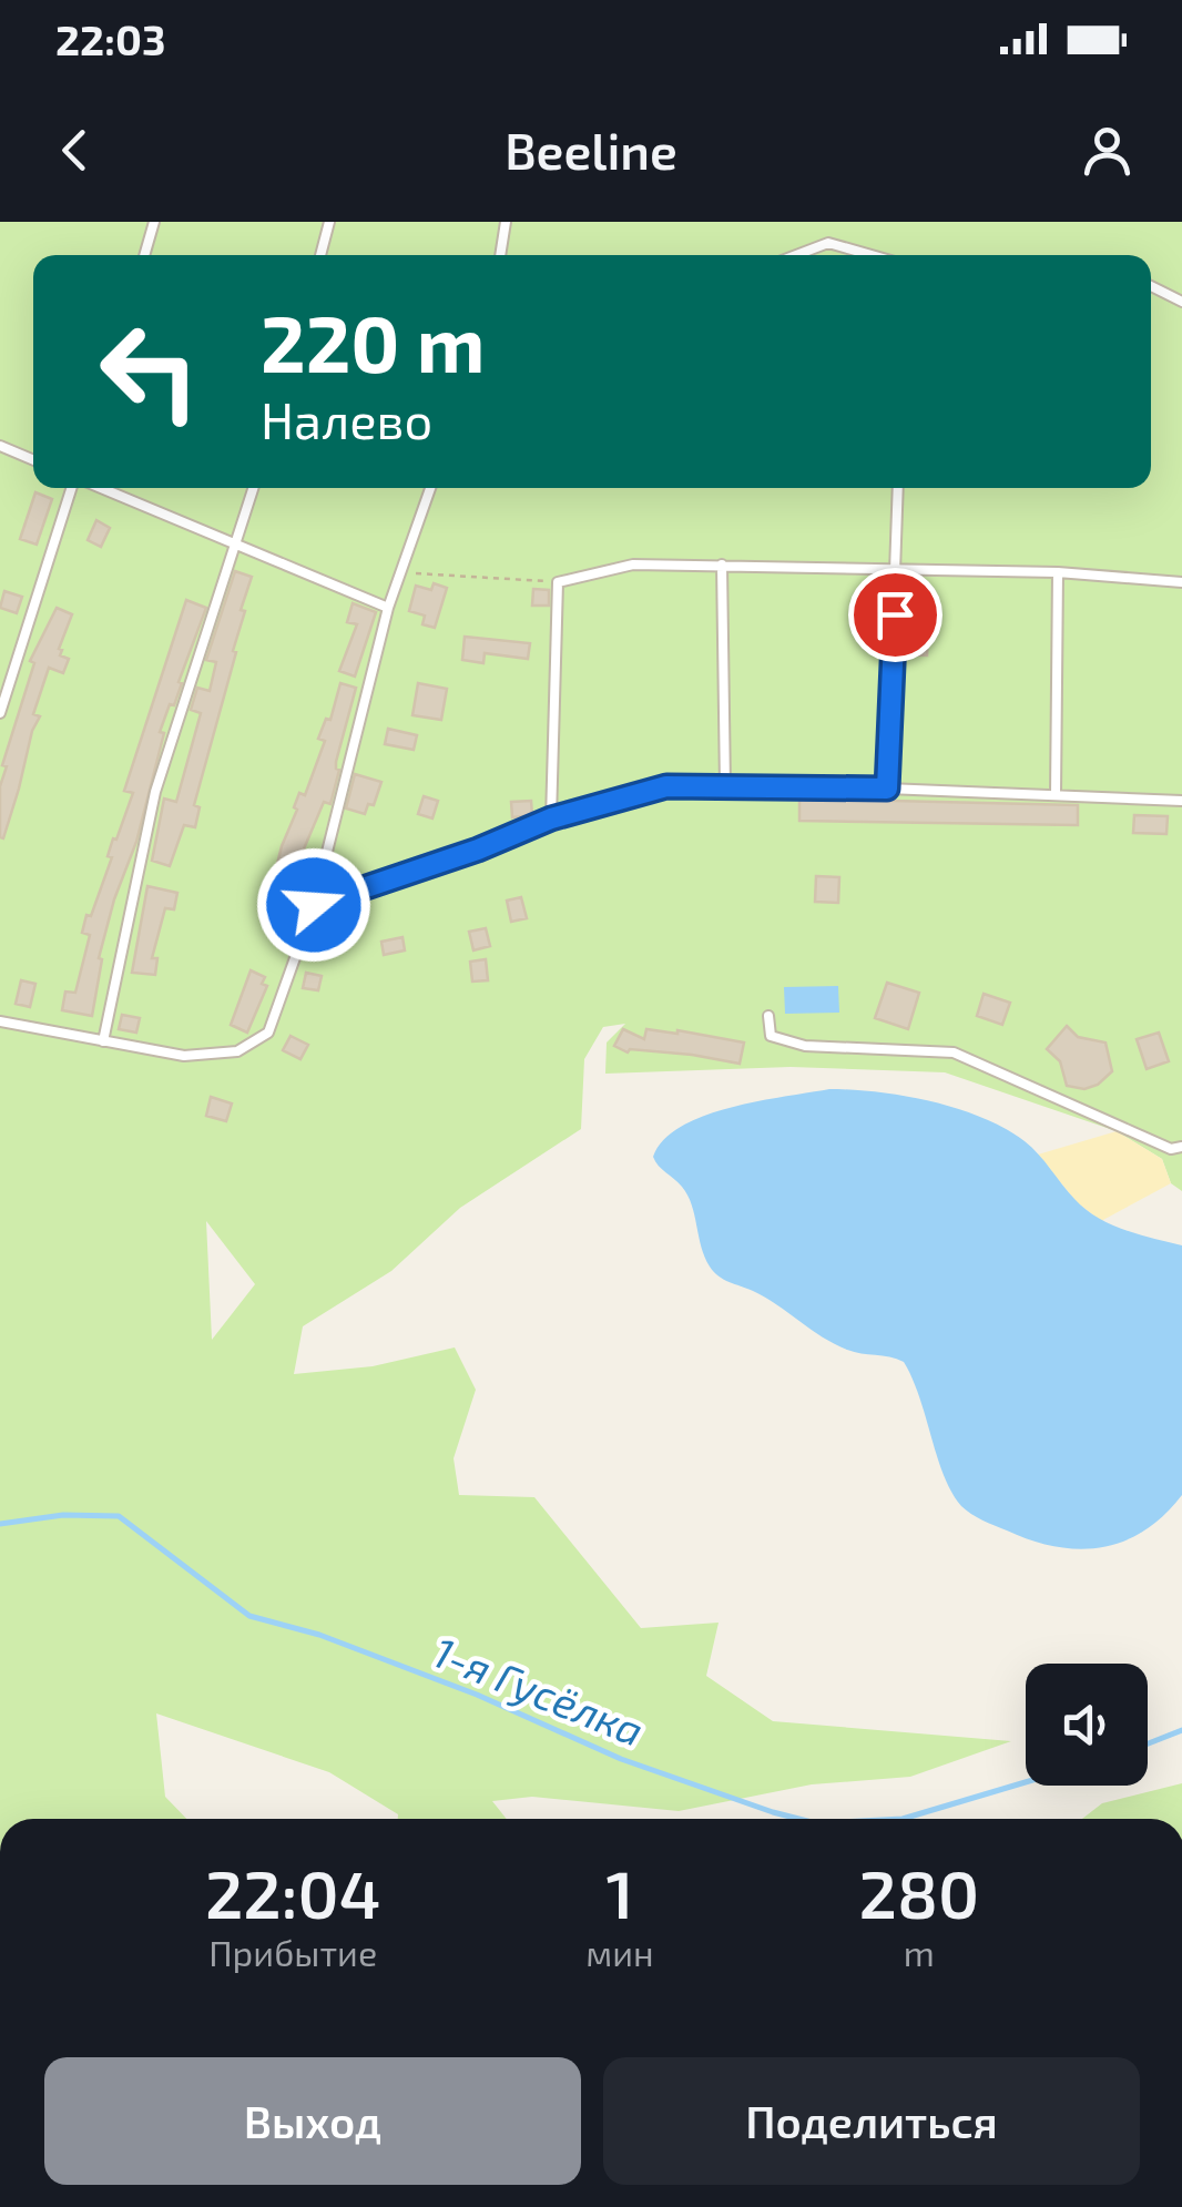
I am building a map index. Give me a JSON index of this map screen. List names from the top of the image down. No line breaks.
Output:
{"water":["1-я Гусёлка"],"page":{"status":"22:03","header":"Beeline","turn":["220 m","Налево"],"eta":["22:04","Прибытие","1","мин","280","m"],"buttons":["Выход","Поделиться"]}}
